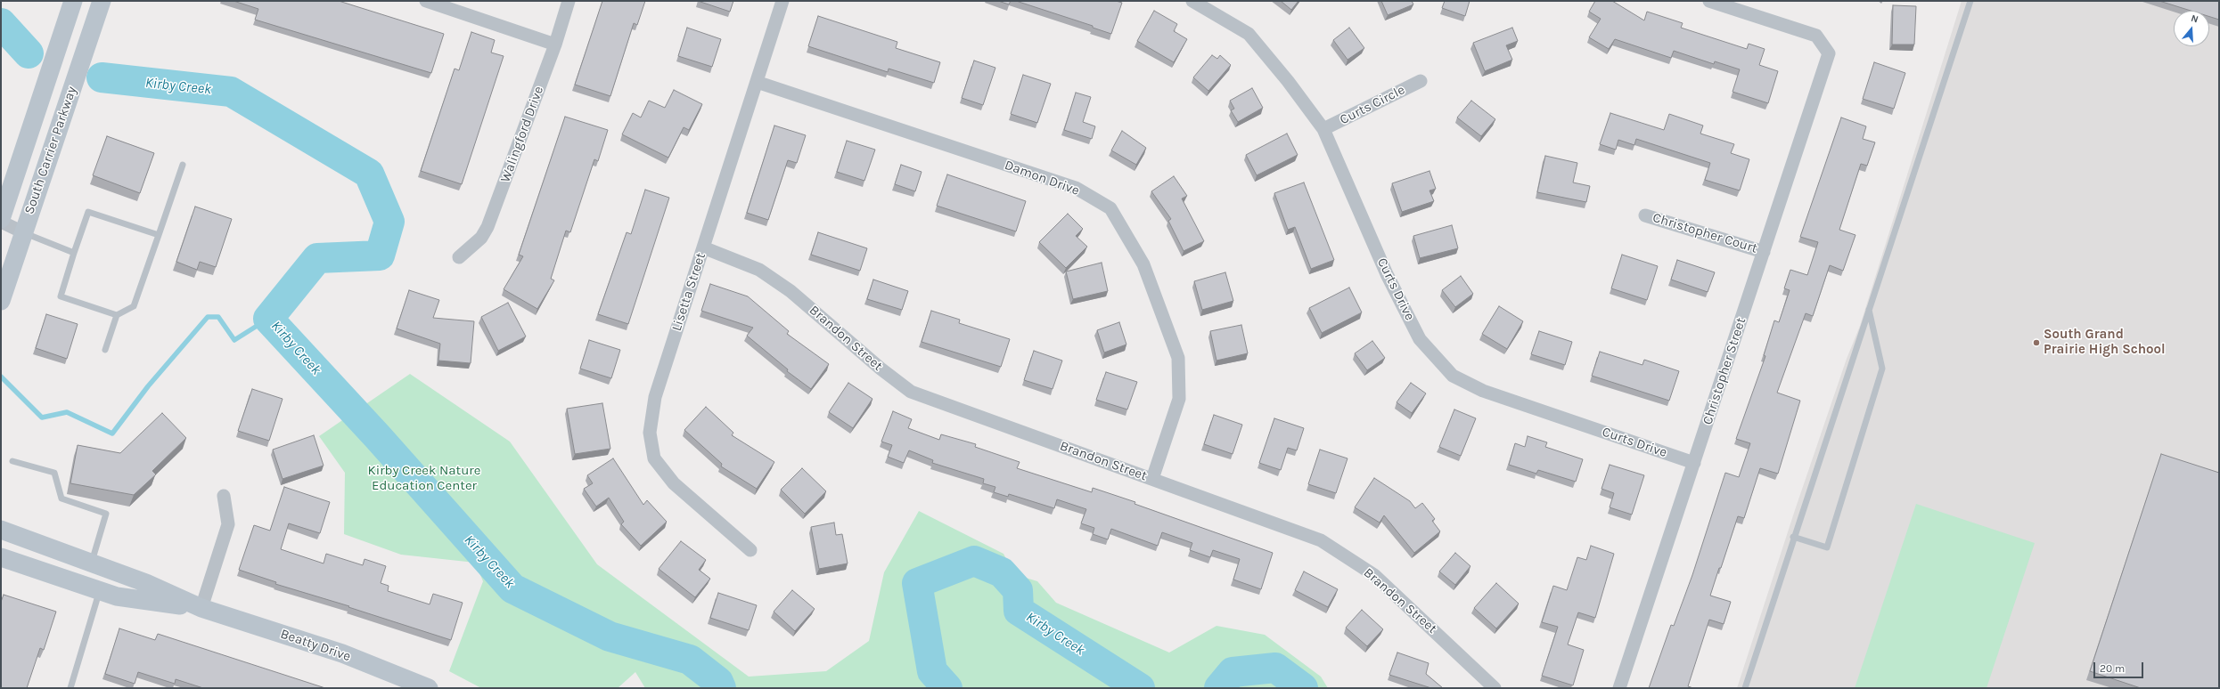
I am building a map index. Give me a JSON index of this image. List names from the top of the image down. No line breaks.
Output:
{"streets":{"street":["Curts Circle","Walingford Drive","South Carrier Parkway","Damon Drive","Christopher Court","Curts Drive","Lisetta Street","Brandon Street","Christopher Street","Beatty Drive"]},"crossings":[["Curts Circle","Curts Drive"],["Damon Drive","Lisetta Street"],["Damon Drive","Brandon Street"],["Christopher Court","Christopher Street"],["Curts Drive","Christopher Street"],["Lisetta Street","Brandon Street"]],"water":["Kirby Creek"],"parks":["Kirby Creek Nature Education Center"],"places":["South Grand Prairie High School"],"scale_bar":"20 m","north":"top"}
